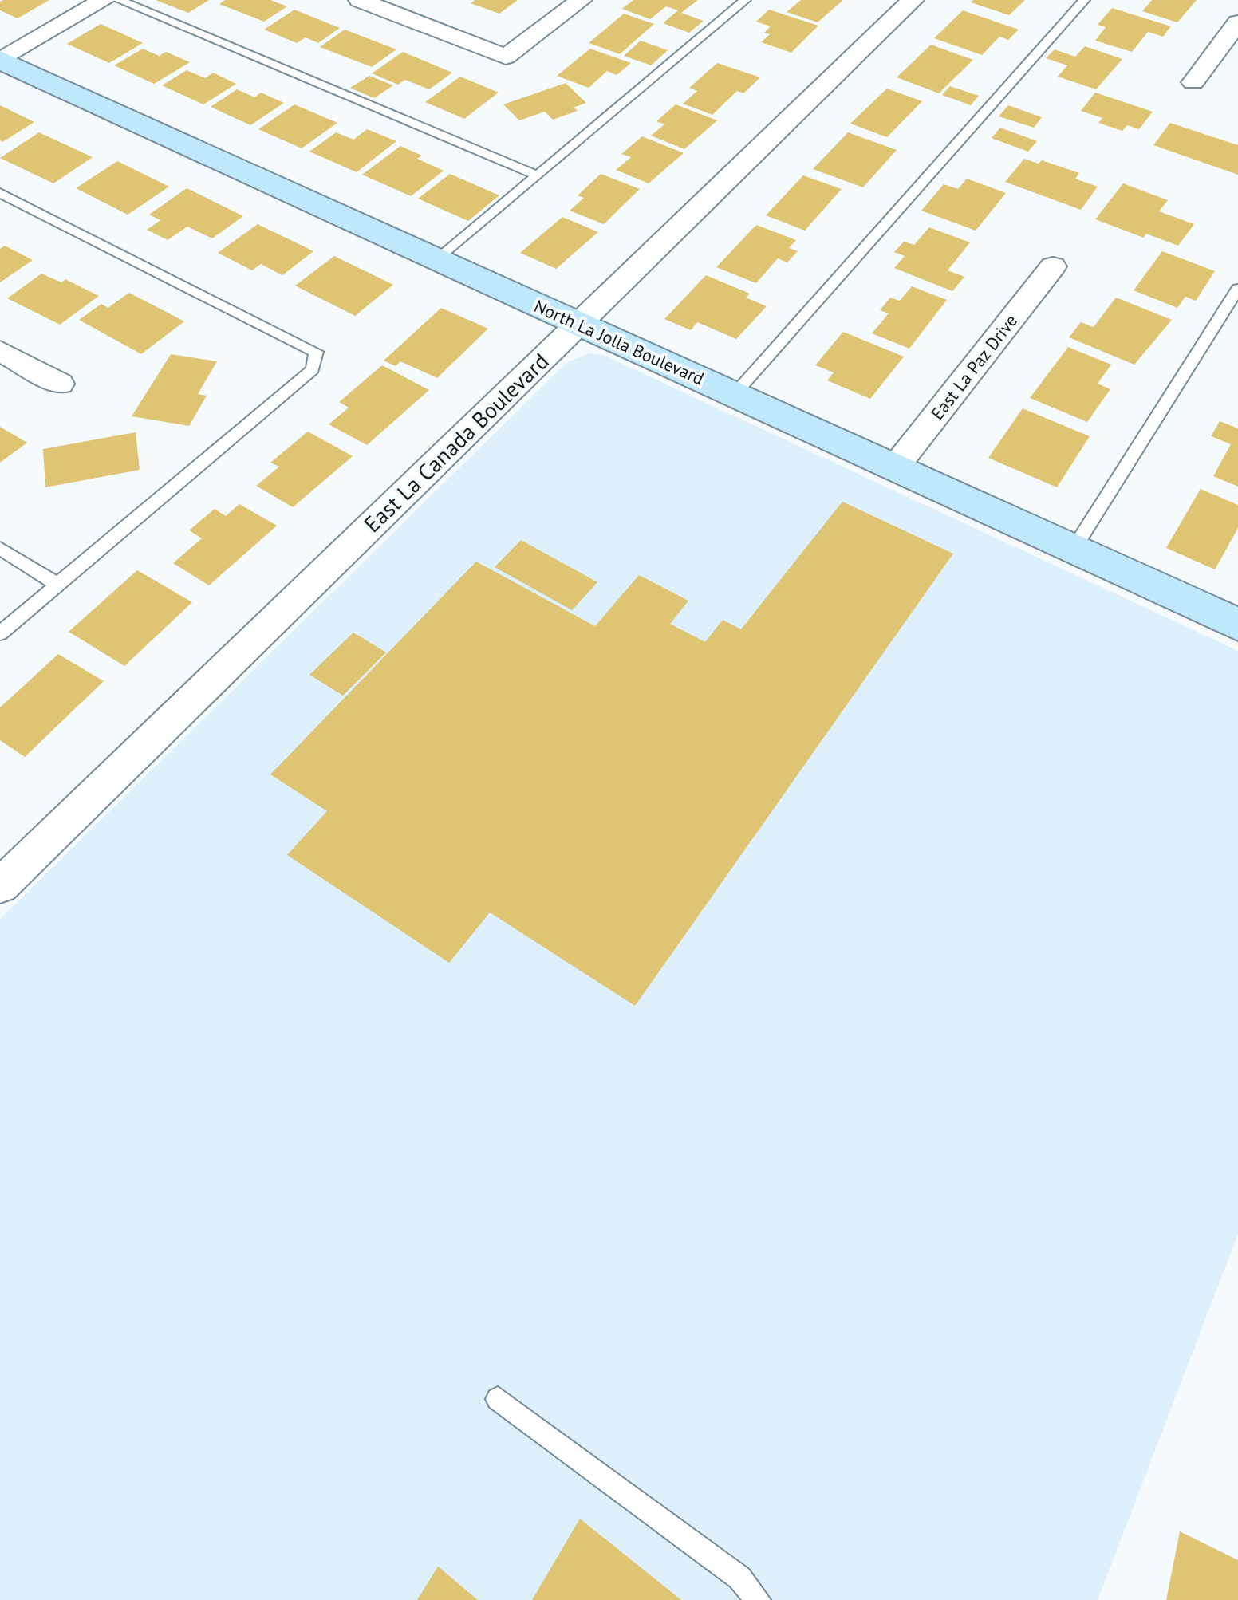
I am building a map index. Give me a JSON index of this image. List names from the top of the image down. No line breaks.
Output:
{"streets":{"street":["North La Jolla Boulevard","East La Paz Drive","East La Canada Boulevard"]},"crossings":[["North La Jolla Boulevard","East La Paz Drive"],["North La Jolla Boulevard","East La Canada Boulevard"]]}
